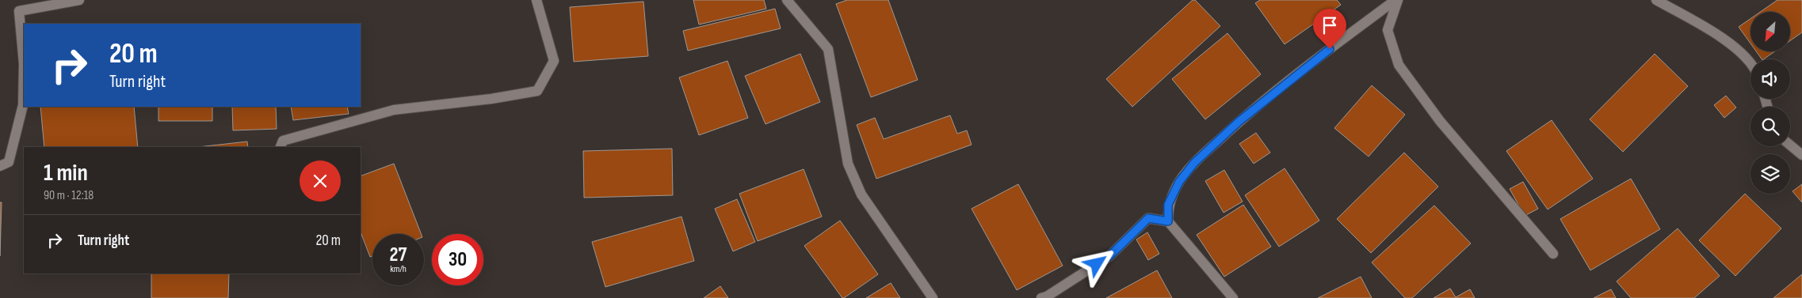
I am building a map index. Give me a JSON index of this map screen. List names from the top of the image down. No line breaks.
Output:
{"north":"bottom left","page":{"turn":["20 m","Turn right"],"heading":["1 min","90 m · 12:18"],"list":[{"name":"Turn right","value":"20 m"}],"speed":"27 km/h","limit":"30"}}
